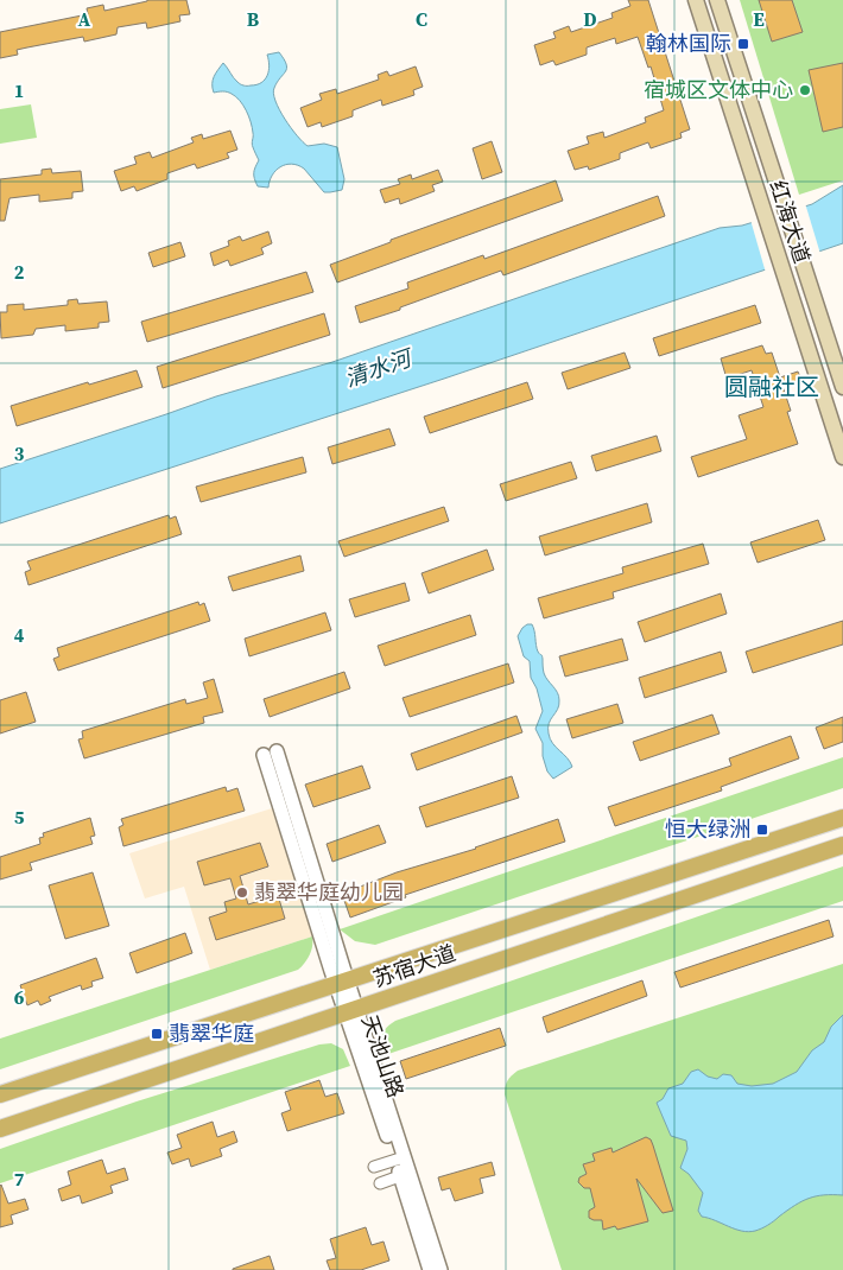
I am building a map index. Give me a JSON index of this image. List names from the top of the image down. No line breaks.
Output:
{"streets":{"main road":["红海大道","苏宿大道"],"street":["天池山路"]},"crossings":[["苏宿大道","天池山路"]],"districts":["圆融社区"],"water":["清水河"],"places":{"transit":["翰林国际","恒大绿洲","翡翠华庭"],"other":["宿城区文体中心","翡翠华庭幼儿园"]},"grid":{"columns":["A","B","C","D","E"],"rows":["1","2","3","4","5","6","7"]}}
